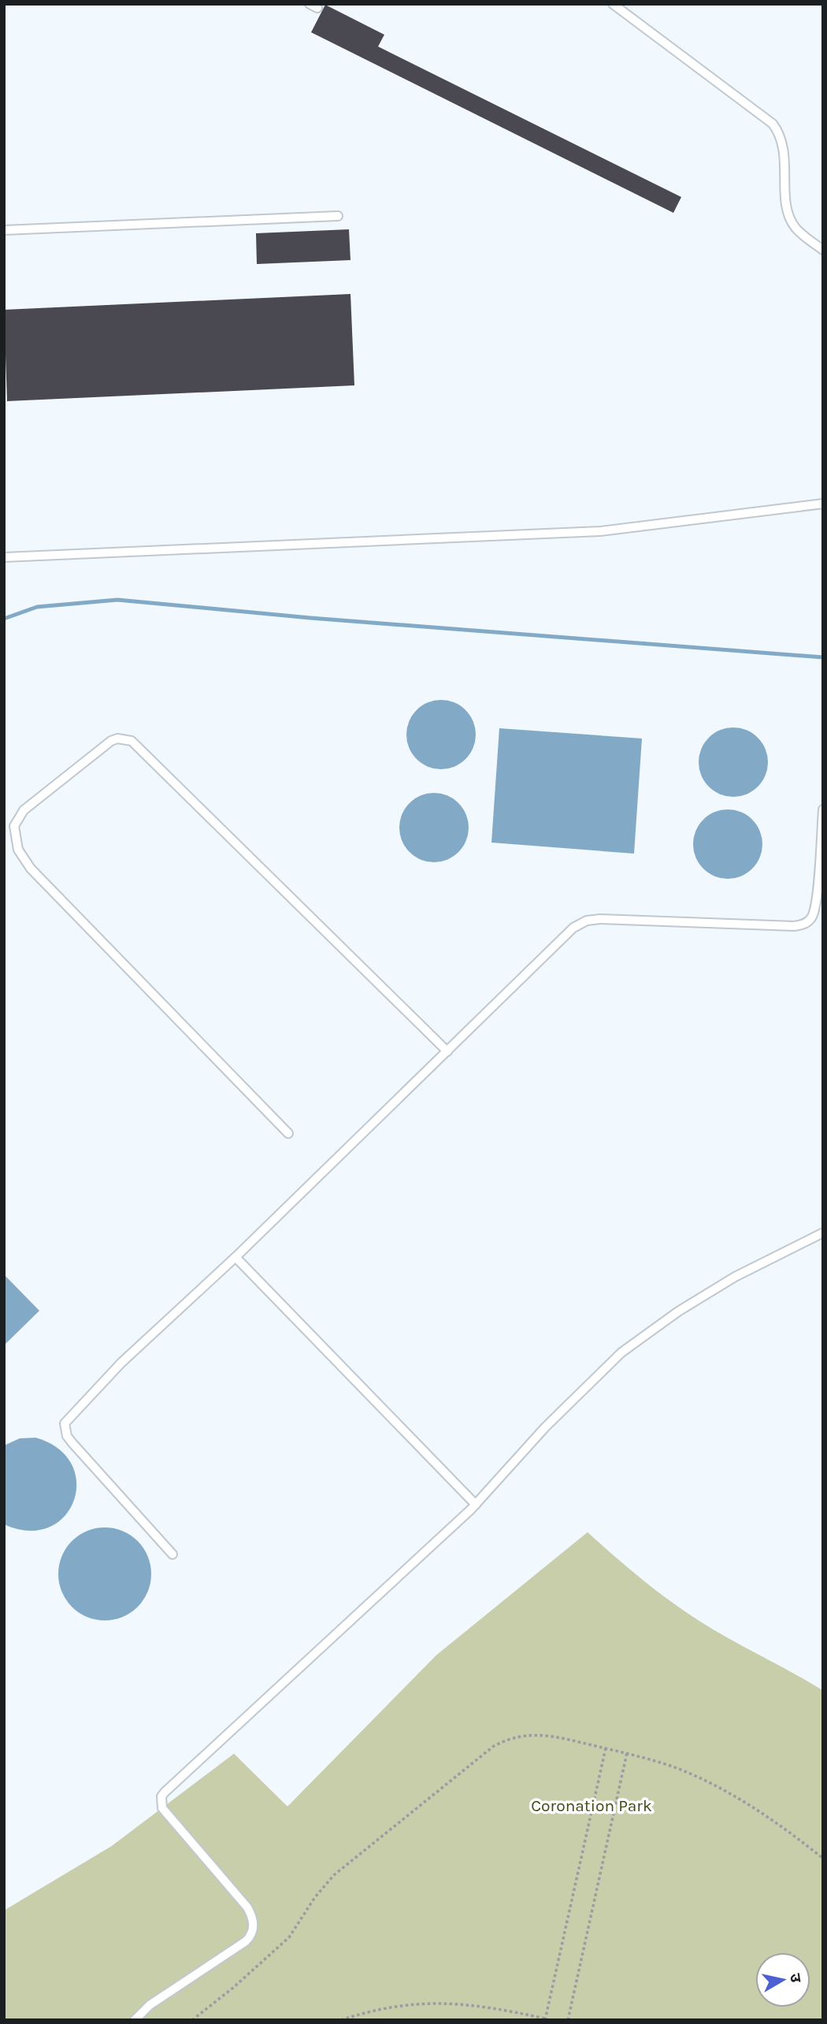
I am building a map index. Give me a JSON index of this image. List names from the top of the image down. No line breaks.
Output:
{"parks":["Coronation Park"],"north":"right"}
